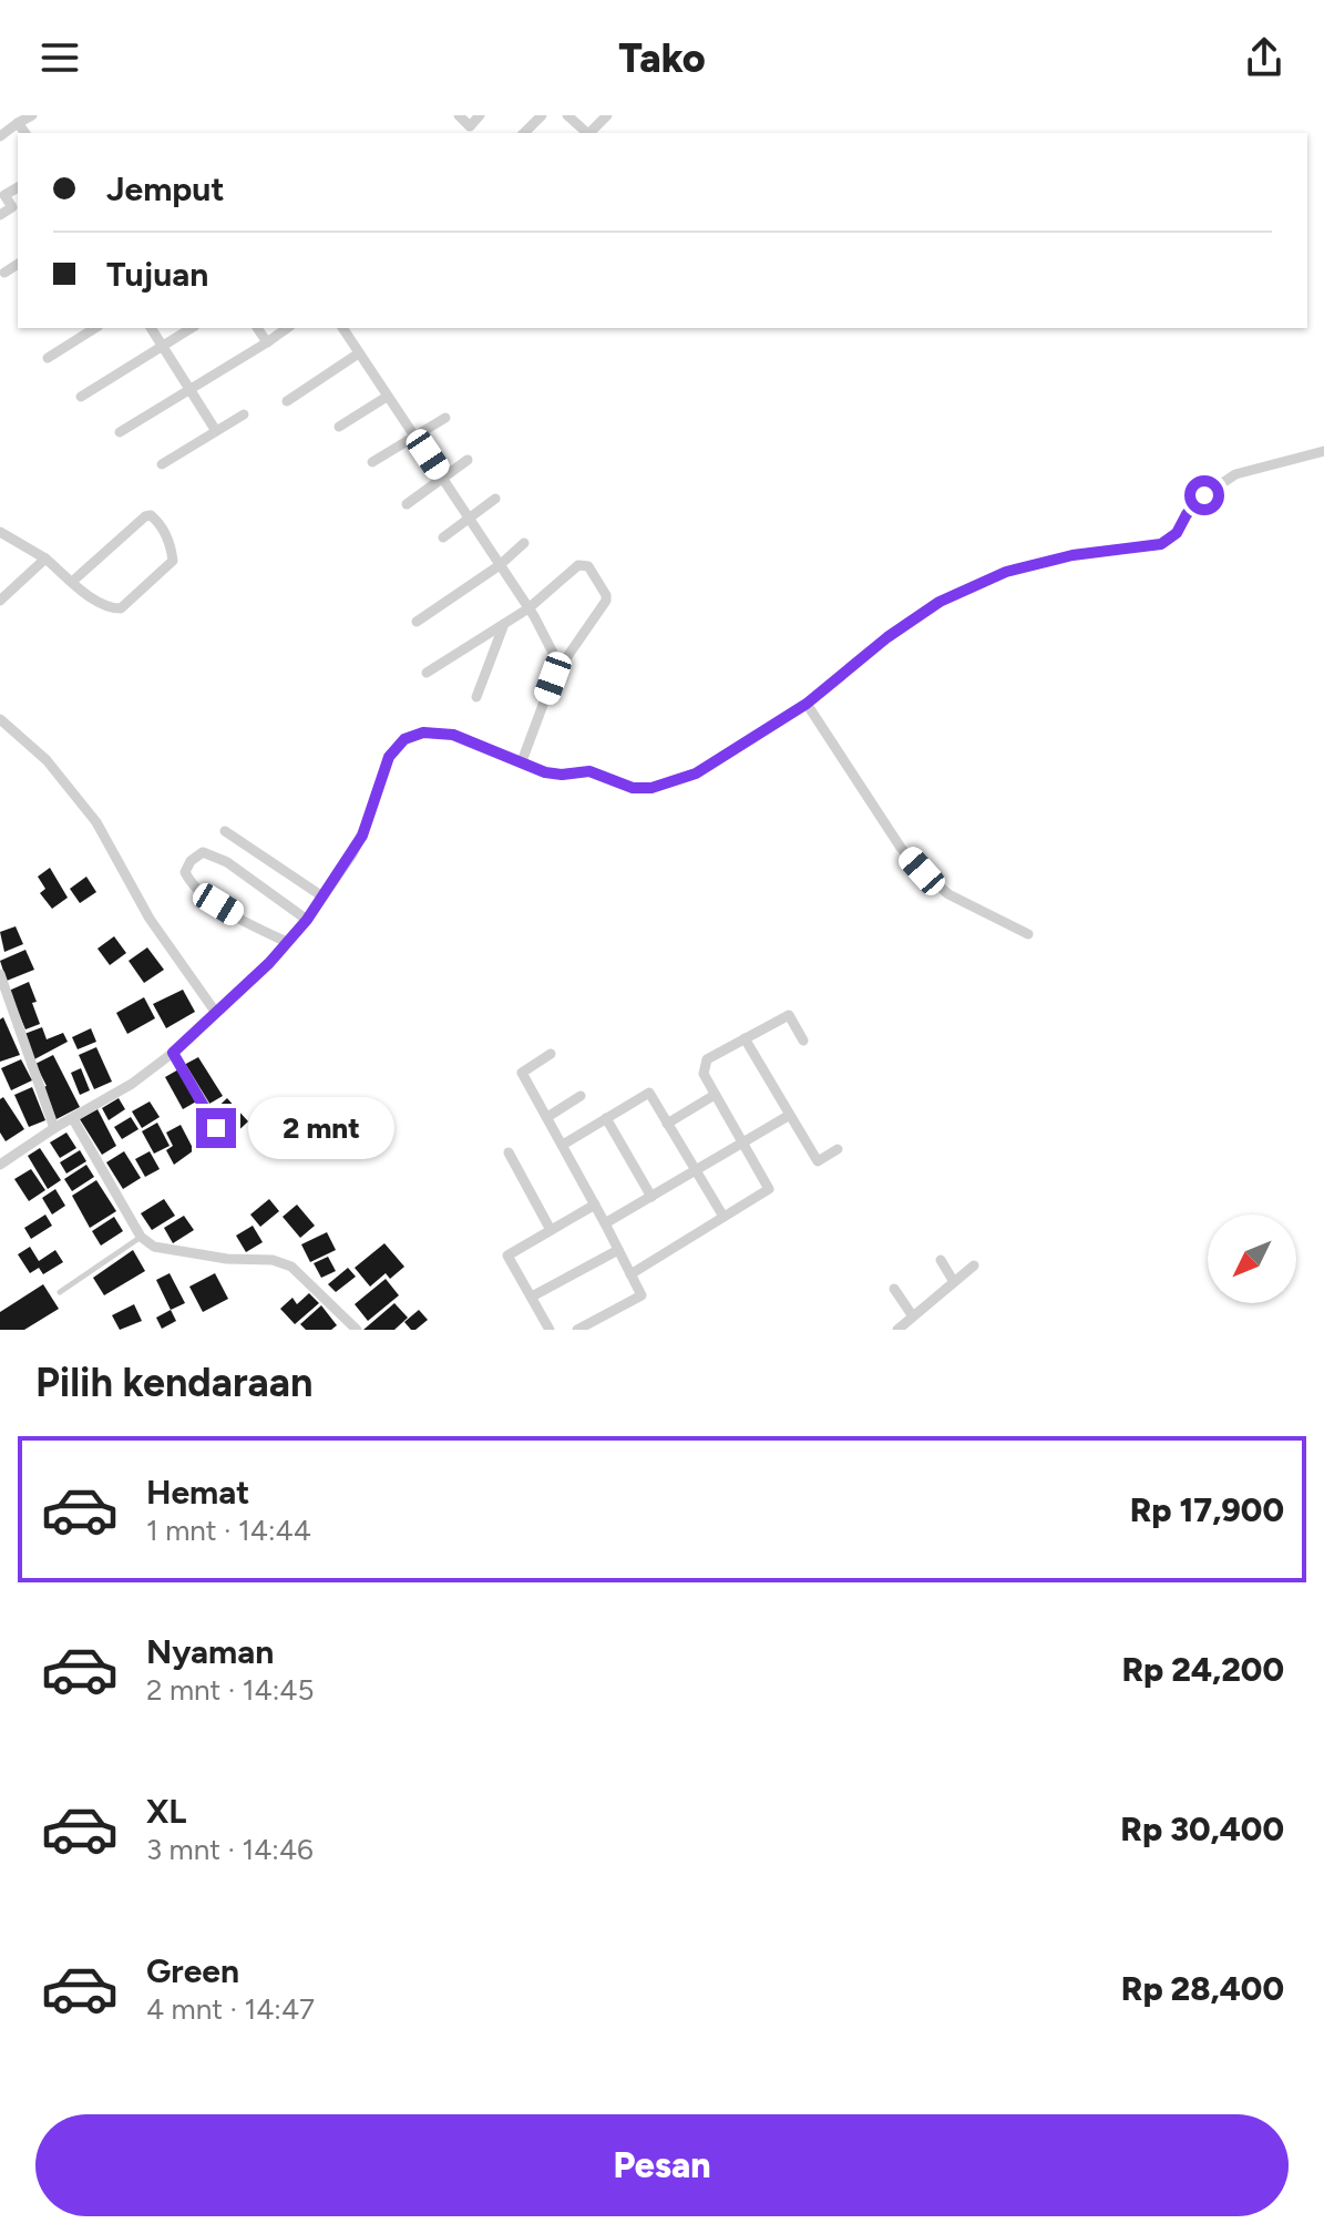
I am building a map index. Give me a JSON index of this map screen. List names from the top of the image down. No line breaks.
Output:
{"north":"bottom left","page":{"header":"Tako","banner":["Jemput","Tujuan"],"bubble":"2 mnt","heading":"Pilih kendaraan","list":[{"name":"Hemat","note":"1 mnt · 14:44","value":"Rp 17,900"},{"name":"Nyaman","note":"2 mnt · 14:45","value":"Rp 24,200"},{"name":"XL","note":"3 mnt · 14:46","value":"Rp 30,400"},{"name":"Green","note":"4 mnt · 14:47","value":"Rp 28,400"}],"buttons":"Pesan"}}
